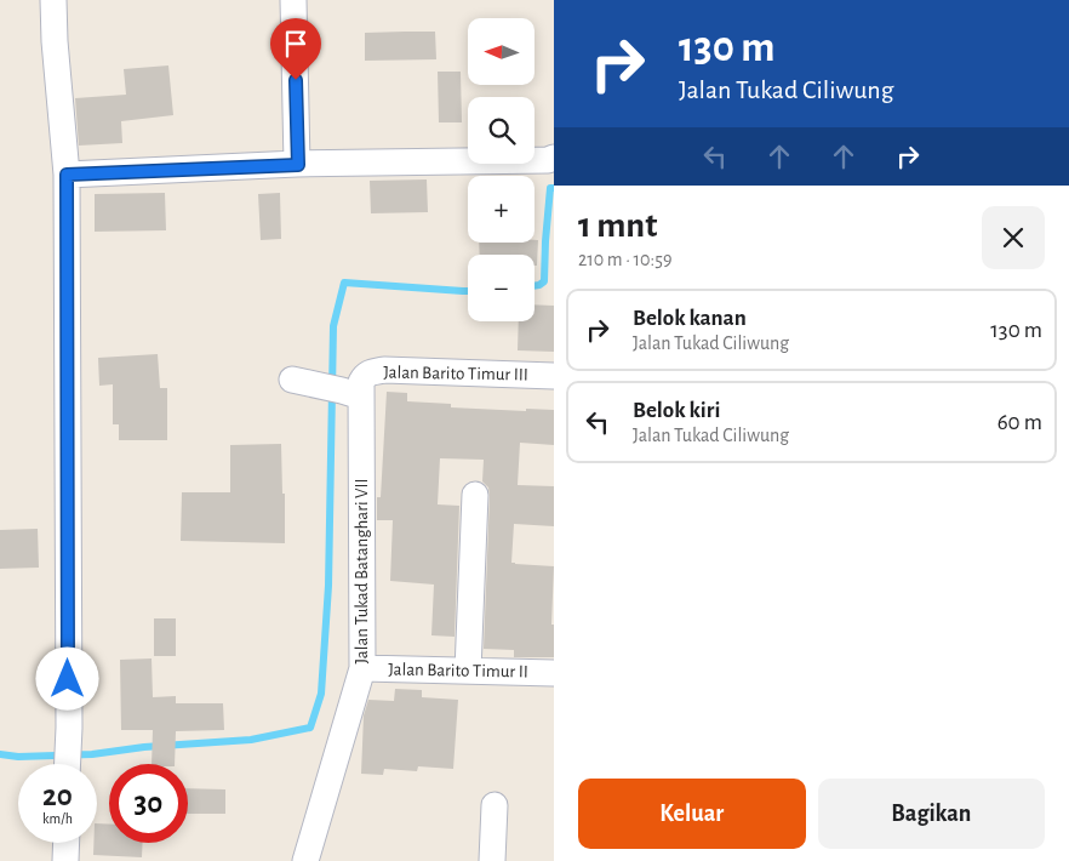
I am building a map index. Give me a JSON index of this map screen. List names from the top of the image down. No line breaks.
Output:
{"streets":{"street":["Jalan Barito Timur III","Jalan Tukad Batanghari VII","Jalan Barito Timur II"]},"crossings":[["Jalan Barito Timur III","Jalan Tukad Batanghari VII"],["Jalan Tukad Batanghari VII","Jalan Barito Timur II"]],"north":"left","page":{"turn":["130 m","Jalan Tukad Ciliwung"],"map_buttons":["+","−"],"heading":["1 mnt","210 m · 10:59"],"list":[{"name":"Belok kanan","note":"Jalan Tukad Ciliwung","value":"130 m"},{"name":"Belok kiri","note":"Jalan Tukad Ciliwung","value":"60 m"}],"speed":"20 km/h","limit":"30","buttons":["Keluar","Bagikan"]}}
